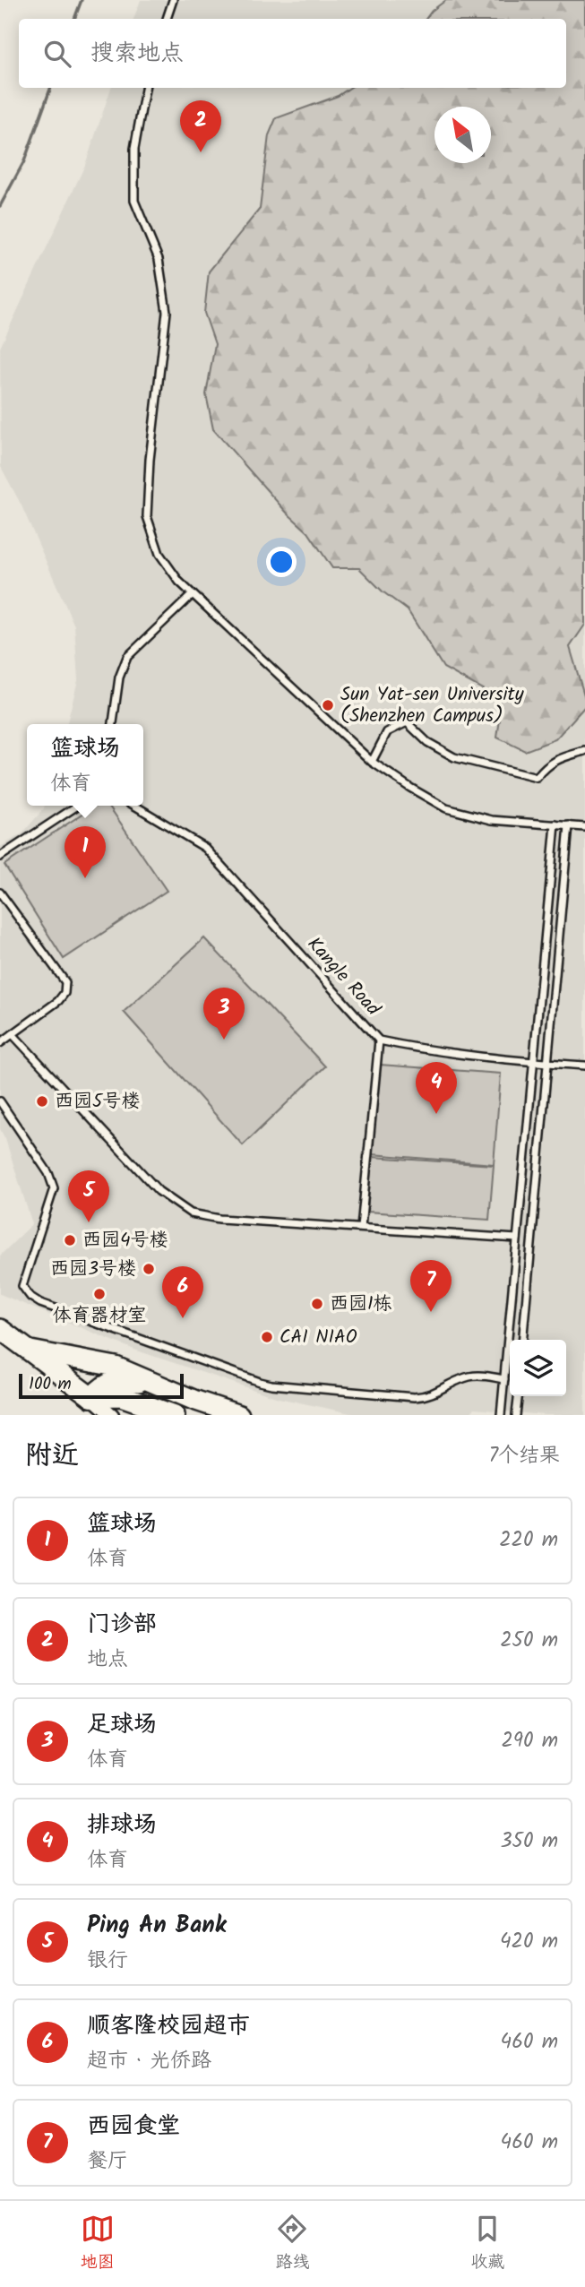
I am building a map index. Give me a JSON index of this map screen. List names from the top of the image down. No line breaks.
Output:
{"streets":{"lane":["Kangle Road"]},"places":["Sun Yat-sen University (Shenzhen Campus)","西园5号楼","西园4号楼","西园3号楼","体育器材室","西园1栋","CAI NIAO"],"scale_bar":"100 m","north":"top left","page":{"search":"搜索地点","pins":["2","1","3","4","5","7","6"],"popup":["篮球场","体育"],"scale":"100 m","heading":["附近","7个结果"],"list":[{"mark":"1","name":"篮球场","note":"体育","value":"220 m"},{"mark":"2","name":"门诊部","note":"地点","value":"250 m"},{"mark":"3","name":"足球场","note":"体育","value":"290 m"},{"mark":"4","name":"排球场","note":"体育","value":"350 m"},{"mark":"5","name":"Ping An Bank","note":"银行","value":"420 m"},{"mark":"6","name":"顺客隆校园超市","note":"超市 · 光侨路","value":"460 m"},{"mark":"7","name":"西园食堂","note":"餐厅","value":"460 m"}],"nav":["地图","路线","收藏"]}}
